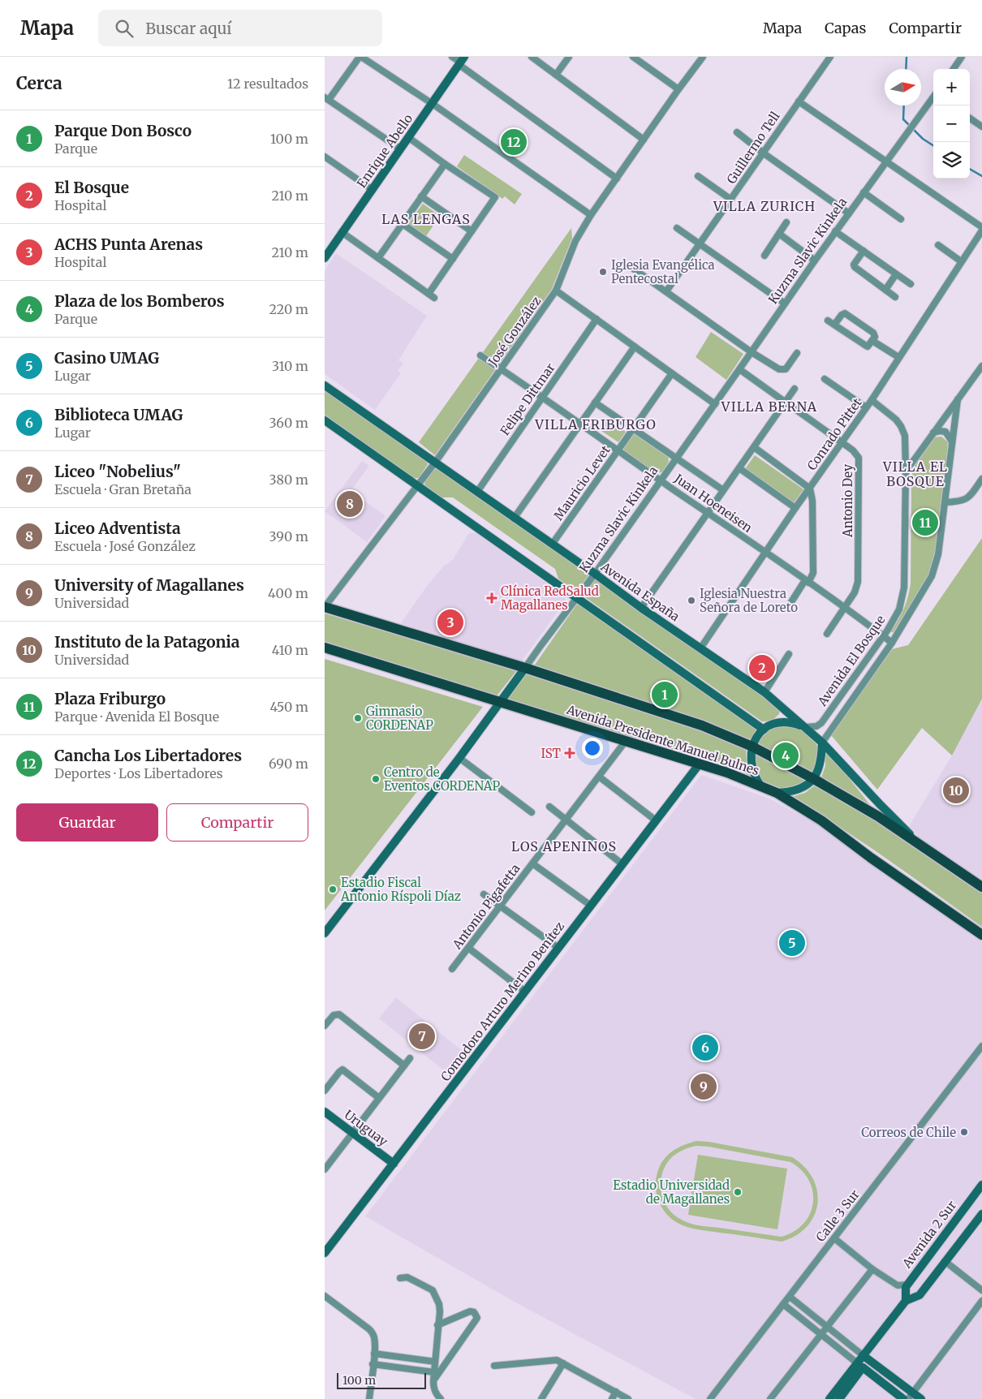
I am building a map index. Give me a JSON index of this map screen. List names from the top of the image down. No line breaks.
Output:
{"streets":{"main road":["Enrique Abello","Kuzma Slavic Kinkela","Avenida España","Avenida Presidente Manuel Bulnes","Comodoro Arturo Merino Benítez","Uruguay","Avenida 2 Sur"],"street":["Guillermo Tell","José González","Felipe Dittmar","Conrado Pittet","Mauricio Levet","Antonio Dey","Juan Hoeneisen","Avenida El Bosque","Antonio Pigafetta","Calle 3 Sur"]},"crossings":[["Kuzma Slavic Kinkela","Antonio Dey"],["Kuzma Slavic Kinkela","Juan Hoeneisen"],["Kuzma Slavic Kinkela","Avenida España"],["Kuzma Slavic Kinkela","Avenida Presidente Manuel Bulnes"],["José González","Juan Hoeneisen"],["José González","Avenida España"],["José González","Avenida Presidente Manuel Bulnes"],["Felipe Dittmar","Juan Hoeneisen"],["Felipe Dittmar","Avenida España"],["Conrado Pittet","Antonio Dey"],["Conrado Pittet","Juan Hoeneisen"],["Conrado Pittet","Avenida España"],["Mauricio Levet","Juan Hoeneisen"],["Mauricio Levet","Avenida España"],["Antonio Dey","Juan Hoeneisen"],["Juan Hoeneisen","Avenida El Bosque"],["Avenida España","Avenida El Bosque"],["Avenida España","Avenida Presidente Manuel Bulnes"],["Avenida Presidente Manuel Bulnes","Antonio Pigafetta"],["Avenida Presidente Manuel Bulnes","Comodoro Arturo Merino Benítez"],["Comodoro Arturo Merino Benítez","Uruguay"]],"districts":["VILLA ZURICH","LAS LENGAS","VILLA BERNA","VILLA FRIBURGO","VILLA EL BOSQUE","LOS APENINOS"],"places":{"other":["Iglesia Evangélica Pentecostal","Iglesia Nuestra Señora de Loreto","Gimnasio CORDENAP","Centro de Eventos CORDENAP","Estadio Fiscal Antonio Ríspoli Díaz","Correos de Chile","Estadio Universidad de Magallanes"],"health":["Clínica RedSalud Magallanes","IST"]},"scale_bar":"100 m","north":"right","page":{"header":"Mapa","search":"Buscar aquí","nav":["Mapa","Capas","Compartir"],"heading":["Cerca","12 resultados"],"map_buttons":["+","−"],"list":[{"mark":"1","name":"Parque Don Bosco","note":"Parque","value":"100 m"},{"mark":"2","name":"El Bosque","note":"Hospital","value":"210 m"},{"mark":"3","name":"ACHS Punta Arenas","note":"Hospital","value":"210 m"},{"mark":"4","name":"Plaza de los Bomberos","note":"Parque","value":"220 m"},{"mark":"5","name":"Casino UMAG","note":"Lugar","value":"310 m"},{"mark":"6","name":"Biblioteca UMAG","note":"Lugar","value":"360 m"},{"mark":"7","name":"Liceo \"Nobelius\"","note":"Escuela · Gran Bretaña","value":"380 m"},{"mark":"8","name":"Liceo Adventista","note":"Escuela · José González","value":"390 m"},{"mark":"9","name":"University of Magallanes","note":"Universidad","value":"400 m"},{"mark":"10","name":"Instituto de la Patagonia","note":"Universidad","value":"410 m"},{"mark":"11","name":"Plaza Friburgo","note":"Parque · Avenida El Bosque","value":"450 m"},{"mark":"12","name":"Cancha Los Libertadores","note":"Deportes · Los Libertadores","value":"690 m"}],"pins":["12","8","11","3","2","1","4","10","5","7","6","9"],"buttons":["Guardar","Compartir"],"scale":"100 m"}}
